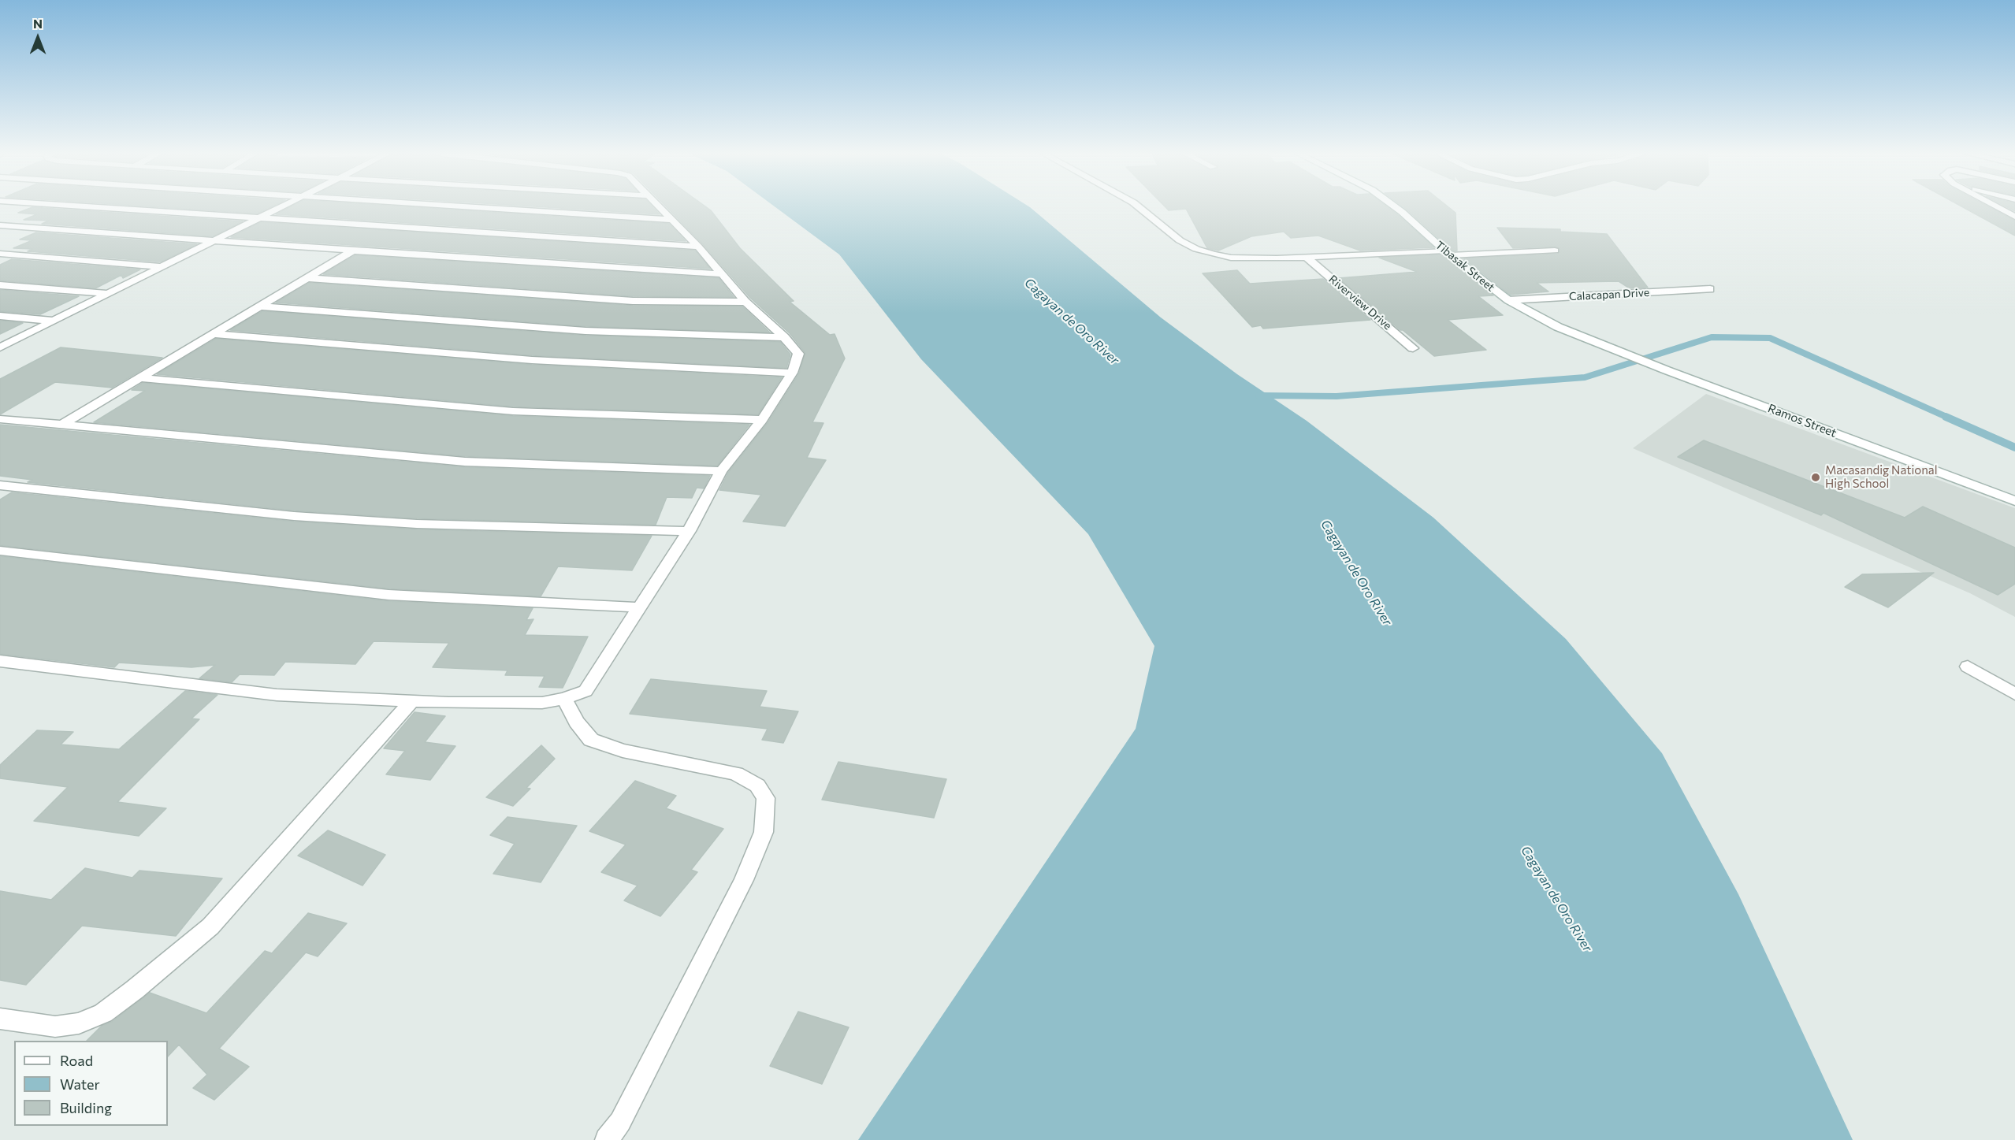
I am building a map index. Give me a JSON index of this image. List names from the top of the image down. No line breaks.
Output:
{"streets":{"street":["Tibasak Street","Calacapan Drive","Riverview Drive","Ramos Street"]},"crossings":[["Tibasak Street","Calacapan Drive"],["Tibasak Street","Ramos Street"]],"water":["Cagayan de Oro River"],"places":["Macasandig National High School"],"legend":["Road","Water","Building"],"north":"top"}
